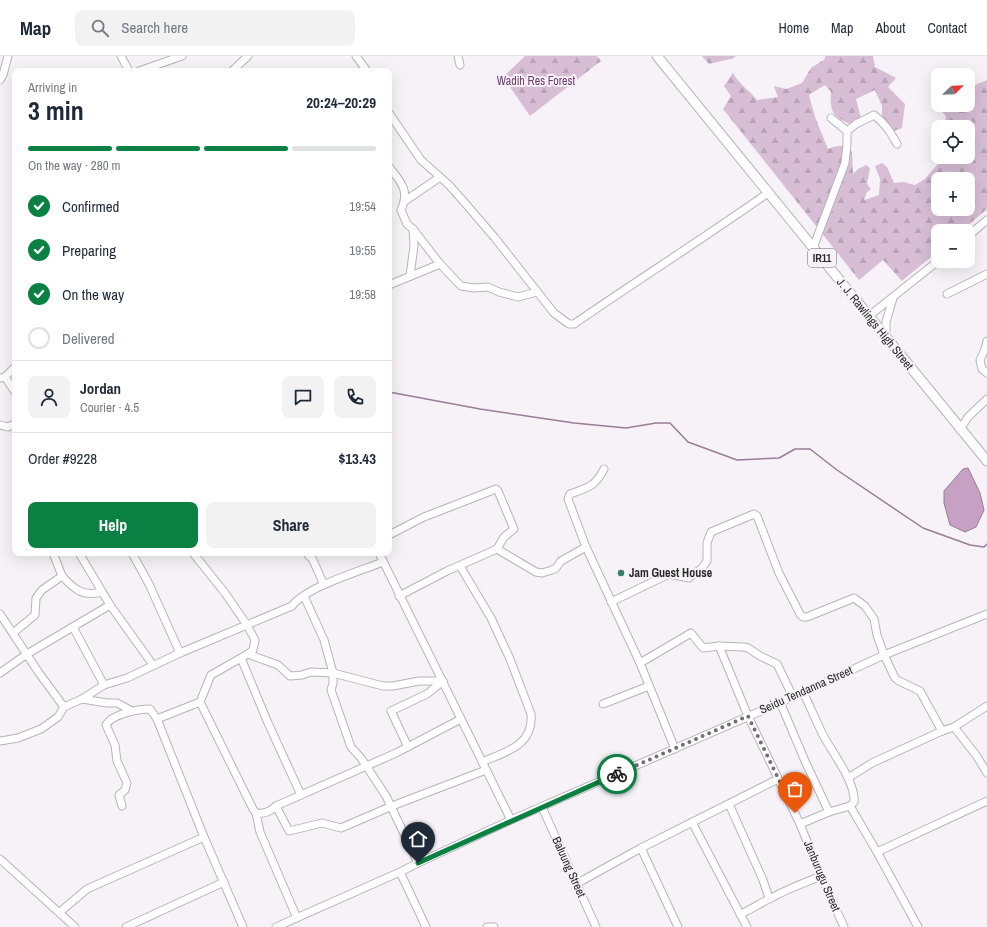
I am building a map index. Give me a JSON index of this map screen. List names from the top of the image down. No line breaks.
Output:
{"streets":{"main road":["IR11","J. J. Rawlings High Street"],"street":["Seidu Tendanna Street","Baluung Street","Janburugu Street"]},"crossings":[["Seidu Tendanna Street","Baluung Street"],["Seidu Tendanna Street","Janburugu Street"]],"parks":["Wadih Res Forest"],"places":["Jam Guest House"],"north":"top right","page":{"header":"Map","search":"Search here","nav":["Home","Map","About","Contact"],"map_buttons":["+","−"],"heading":["3 min","Arriving in","20:24–20:29"],"panel":["Jordan","Courier · 4.5","Order #9228","$13.43"],"bar":"On the way · 280 m","list":[["Confirmed","19:54"],["Preparing","19:55"],["On the way","19:58"],"Delivered"],"buttons":["Help","Share"]}}
